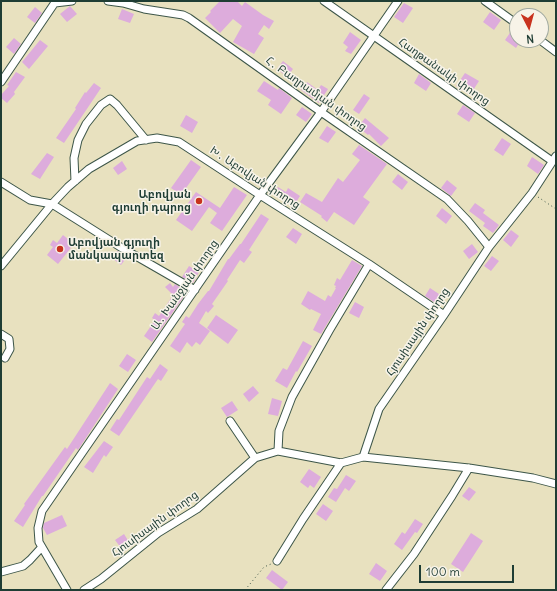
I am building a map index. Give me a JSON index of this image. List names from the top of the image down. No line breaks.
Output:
{"streets":{"street":["Հաղթանակի փողոց","Հ․ Բաղրամյան փողոց","Խ․ Աբովյան փողոց","Ա․ Խանջյան փողոց","Հյուսիսային փողոց"]},"crossings":[["Հաղթանակի փողոց","Ա․ Խանջյան փողոց"],["Հաղթանակի փողոց","Հյուսիսային փողոց"],["Հ․ Բաղրամյան փողոց","Ա․ Խանջյան փողոց"],["Հ․ Բաղրամյան փողոց","Հյուսիսային փողոց"],["Խ․ Աբովյան փողոց","Ա․ Խանջյան փողոց"],["Խ․ Աբովյան փողոց","Հյուսիսային փողոց"]],"places":["Աբովյան գյուղի դպրոց","Աբովյան գյուղի մանկապարտեզ"],"scale_bar":"100 m","north":"bottom"}
